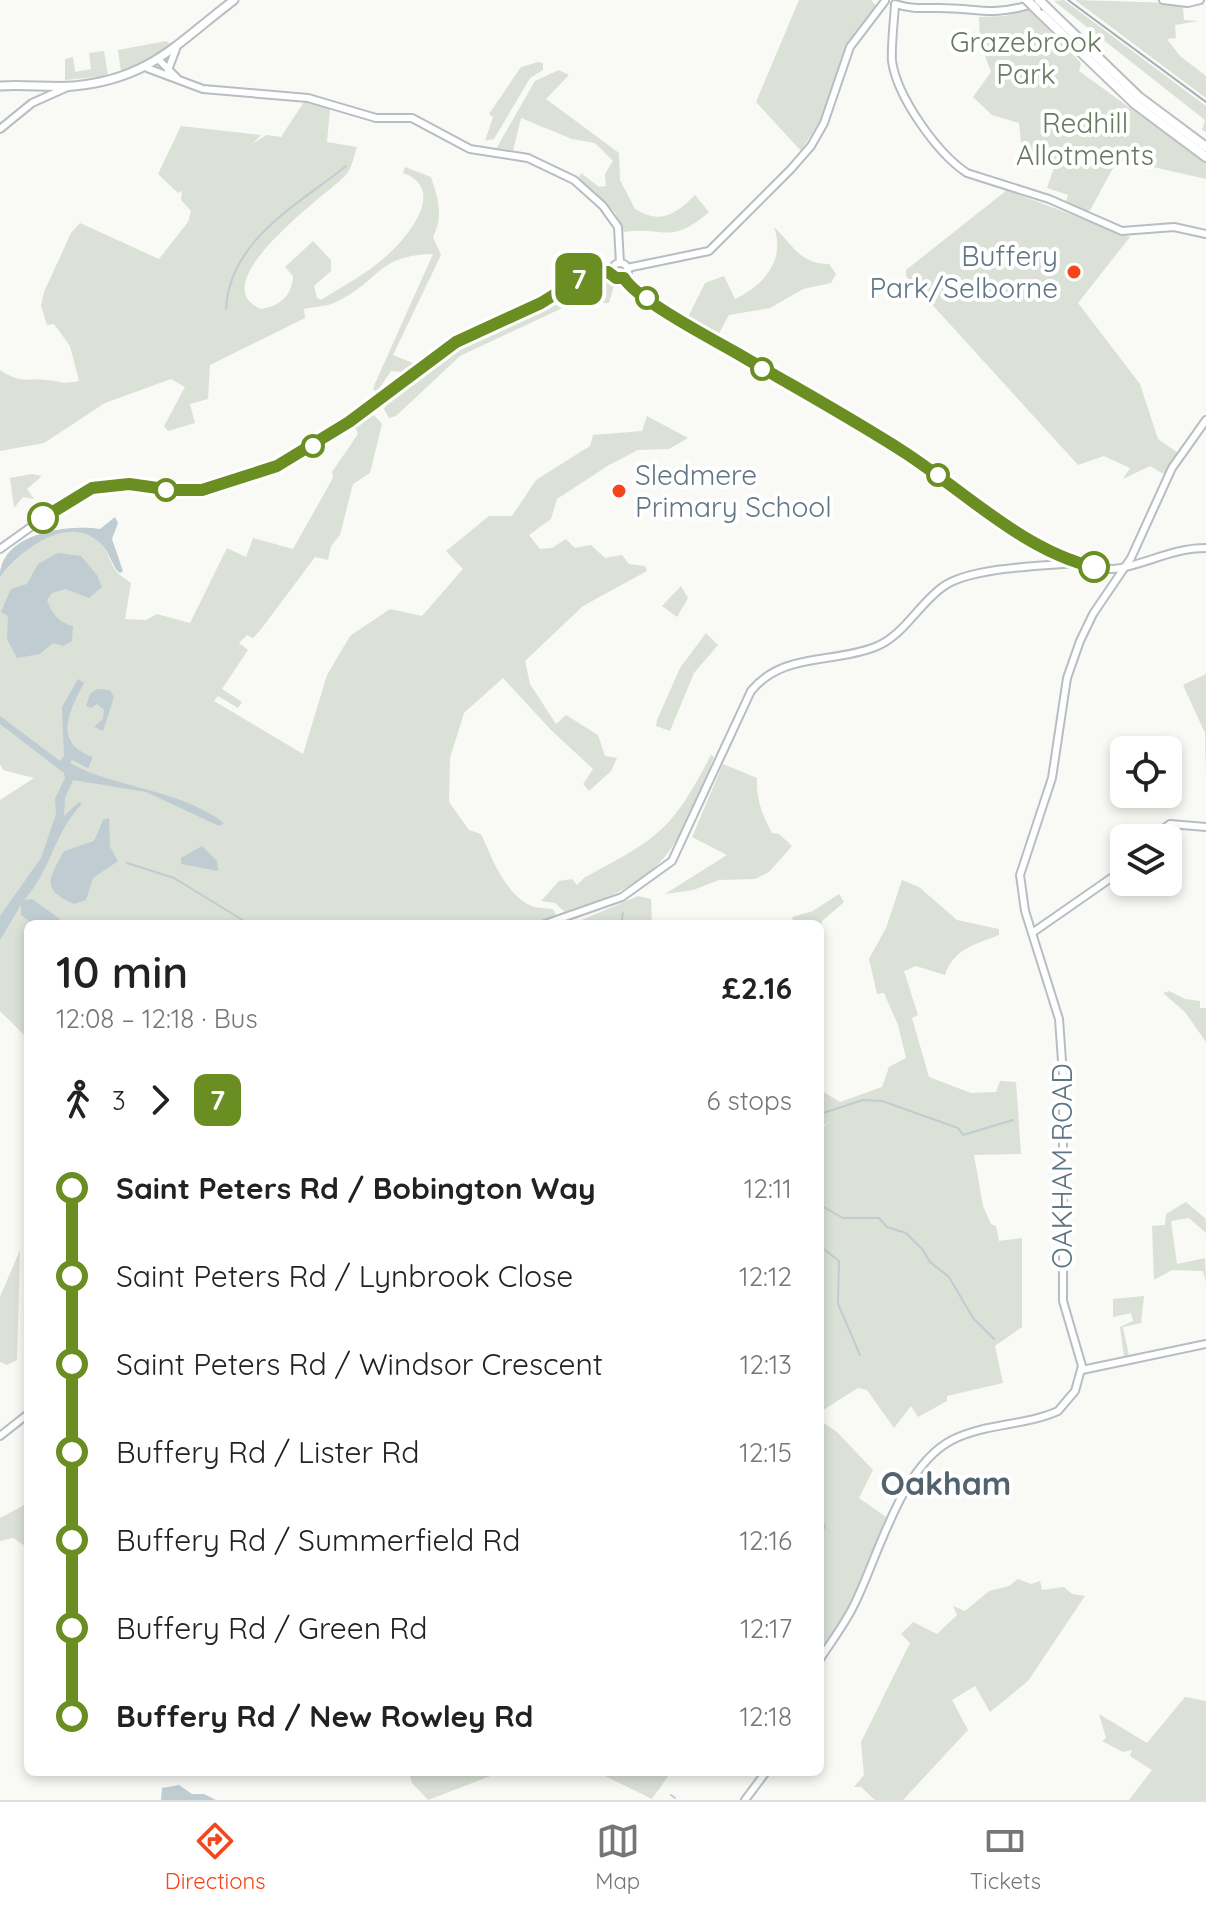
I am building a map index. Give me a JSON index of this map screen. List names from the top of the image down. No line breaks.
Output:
{"streets":{"street":["OAKHAM ROAD"]},"districts":["Oakham"],"parks":["Grazebrook Park","Redhill Allotments"],"places":["Buffery Park/Selborne","Sledmere Primary School"],"lines":["bus line 7"],"page":{"on_map":"7","heading":["10 min","12:08 – 12:18 · Bus","£2.16"],"legs":["3","7","6 stops"],"list":[{"name":"Saint Peters Rd / Bobington Way","value":"12:11"},{"name":"Saint Peters Rd / Lynbrook Close","value":"12:12"},{"name":"Saint Peters Rd / Windsor Crescent","value":"12:13"},{"name":"Buffery Rd / Lister Rd","value":"12:15"},{"name":"Buffery Rd / Summerfield Rd","value":"12:16"},{"name":"Buffery Rd / Green Rd","value":"12:17"},{"name":"Buffery Rd / New Rowley Rd","value":"12:18"}],"tabs":["Directions","Map","Tickets"]}}
